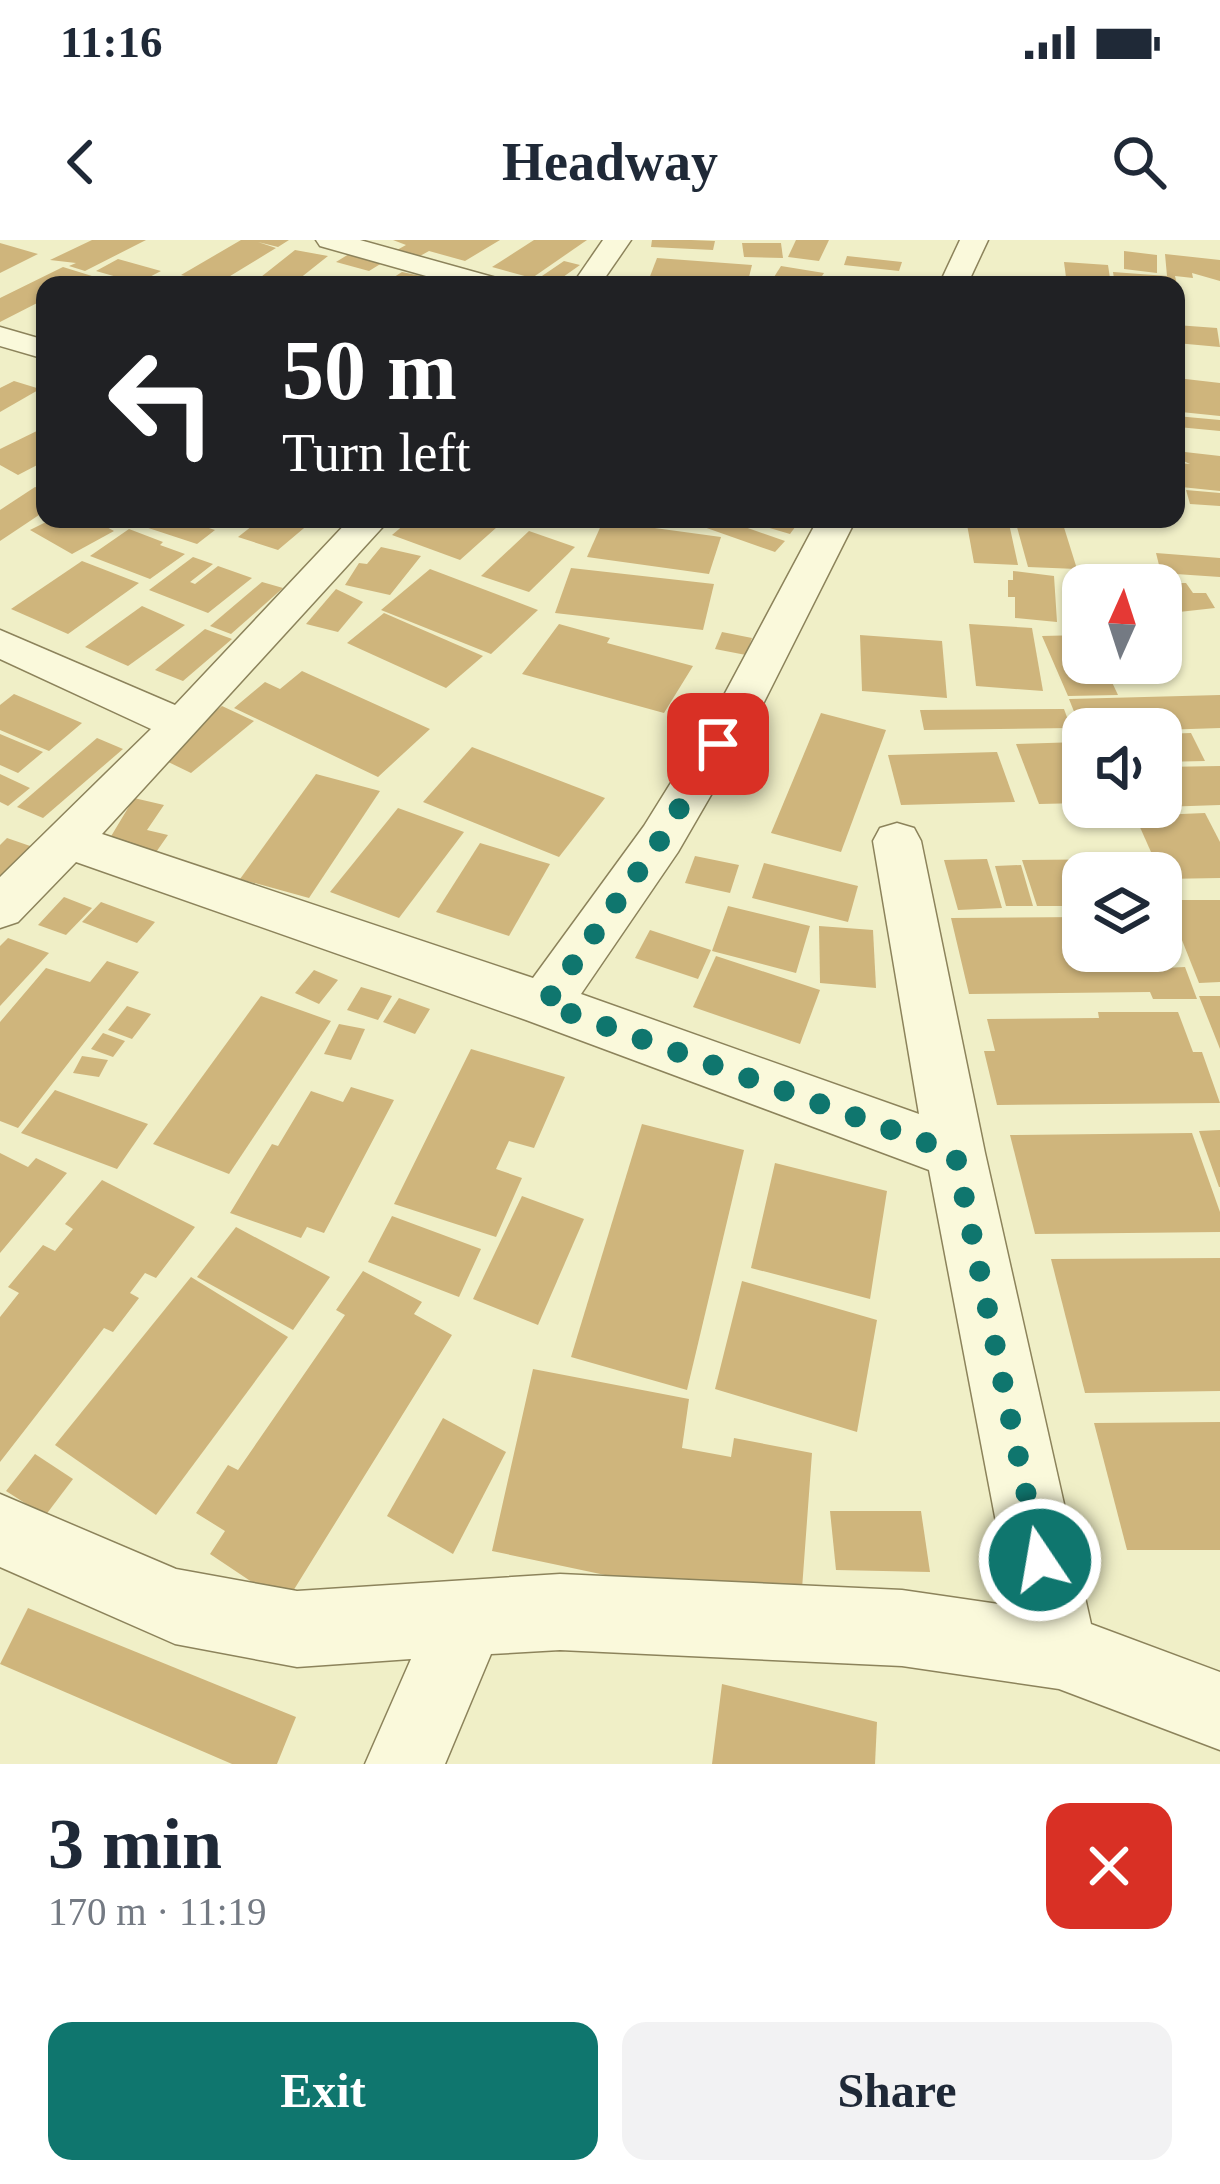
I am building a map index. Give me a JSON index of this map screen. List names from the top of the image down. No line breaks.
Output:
{"north":"top","page":{"status":"11:16","header":"Headway","turn":["50 m","Turn left"],"heading":["3 min","170 m · 11:19"],"buttons":["Exit","Share"]}}
